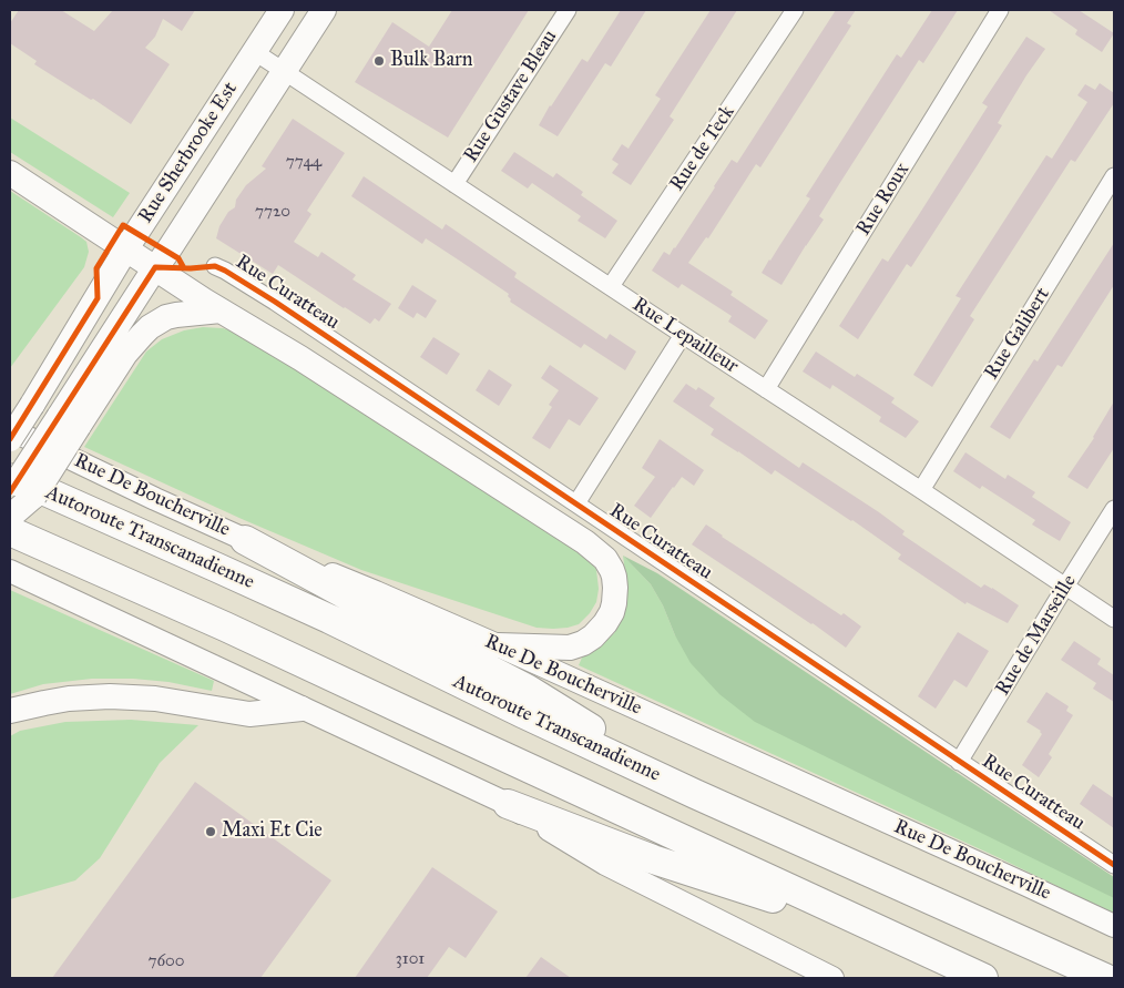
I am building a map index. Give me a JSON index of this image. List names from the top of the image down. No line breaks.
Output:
{"streets":{"highway":["Autoroute Transcanadienne"],"main road":["Rue Sherbrooke Est","Rue De Boucherville"],"street":["Rue Gustave Bleau","Rue de Teck","Rue Roux","Rue Curatteau","Rue Galibert","Rue Lepailleur","Rue de Marseille"]},"crossings":[["Rue Gustave Bleau","Rue Lepailleur"],["Rue de Teck","Rue Lepailleur"],["Rue Sherbrooke Est","Rue Lepailleur"],["Rue Roux","Rue Lepailleur"],["Rue Curatteau","Rue de Marseille"],["Rue Galibert","Rue Lepailleur"],["Rue Lepailleur","Rue de Marseille"]],"places":["Bulk Barn","Maxi Et Cie"],"house_numbers":["7744","7720","3101","7600"]}
